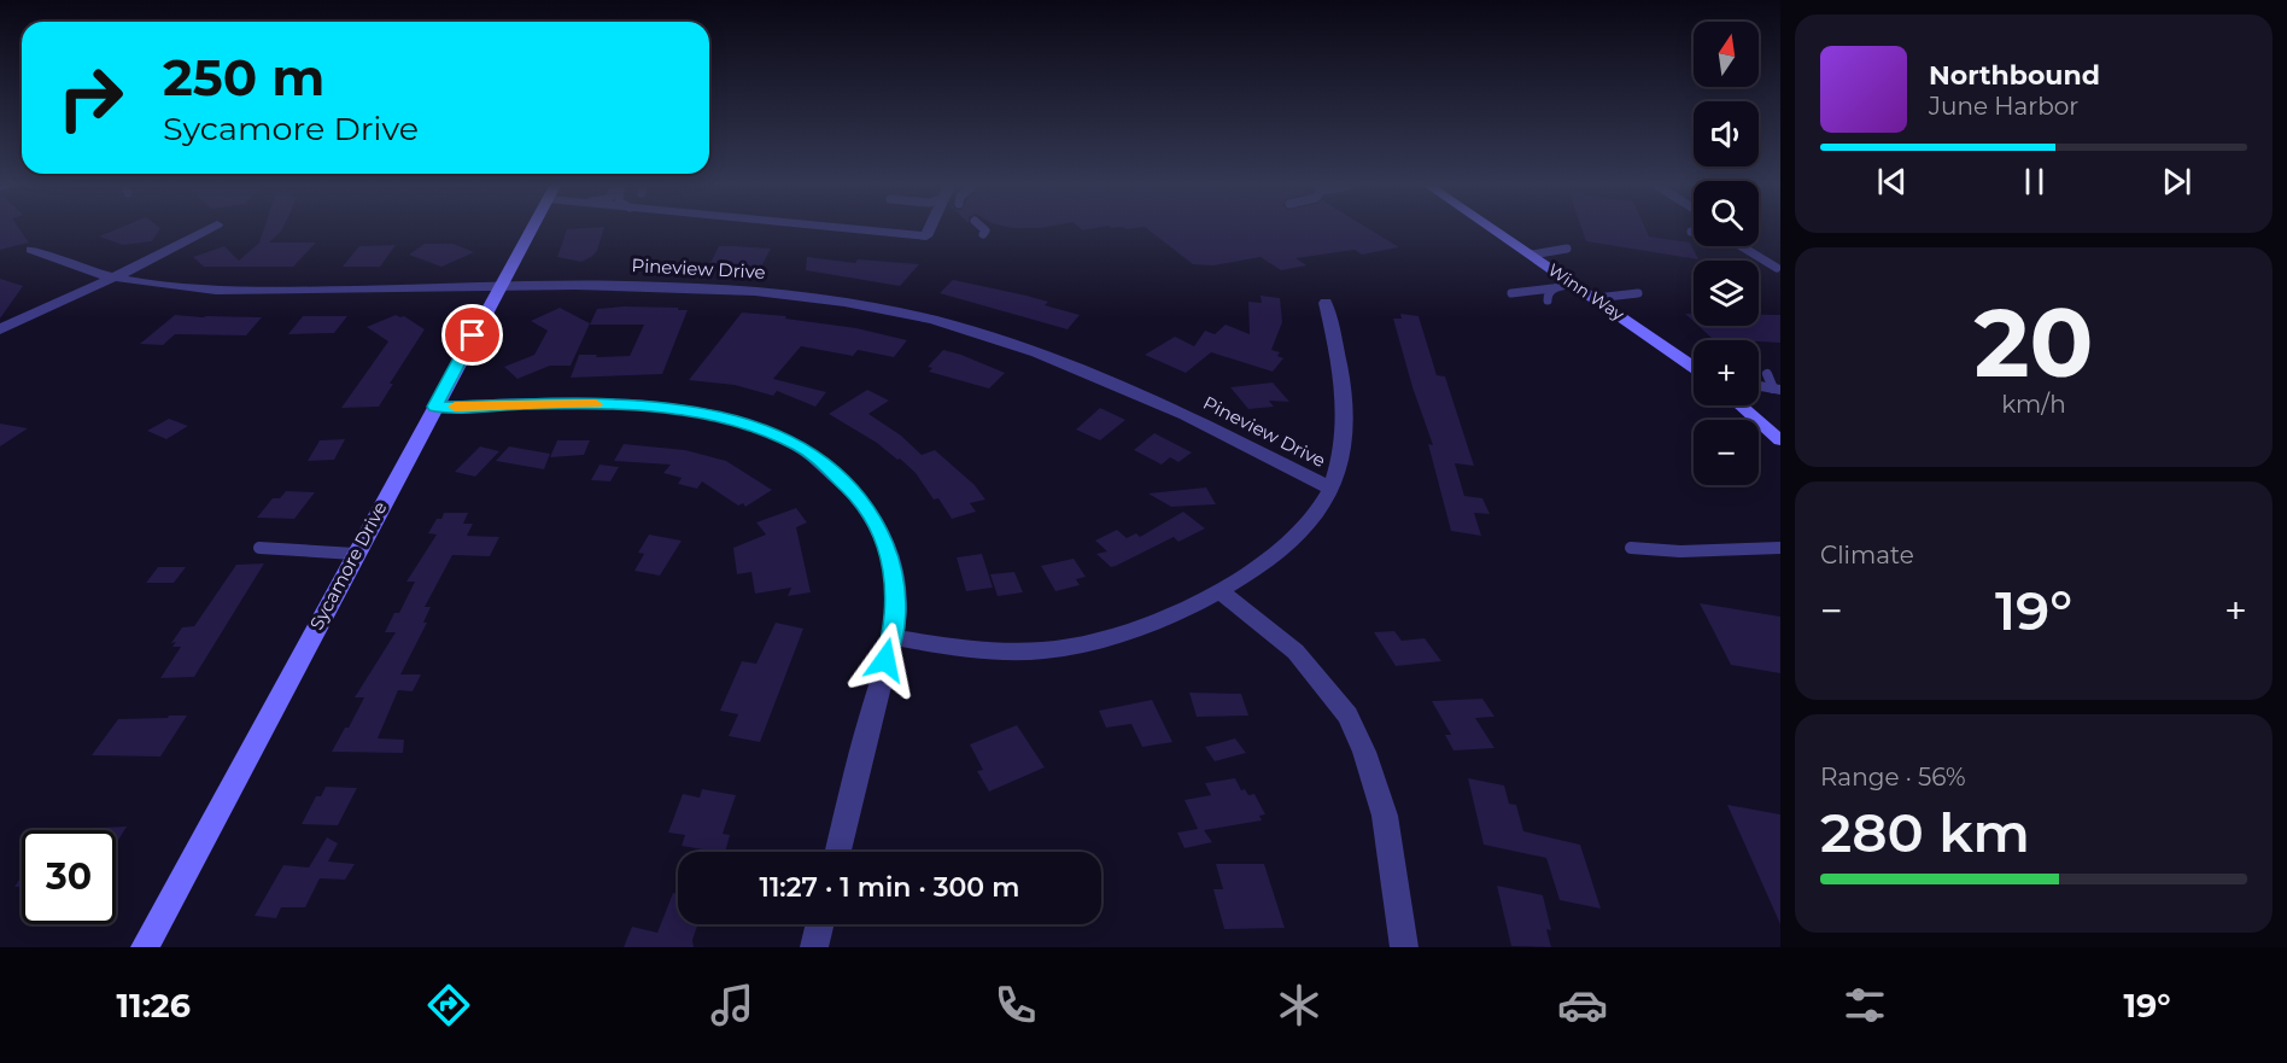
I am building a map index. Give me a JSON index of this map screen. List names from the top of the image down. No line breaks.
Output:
{"streets":{"street":["Pineview Drive","Winn Way","Sycamore Drive"]},"crossings":[["Pineview Drive","Sycamore Drive"]],"north":"top","page":{"map_buttons":["+","−"],"turn":["250 m","Sycamore Drive"],"song":["Northbound","June Harbor"],"tile":[["20","km/h"],"Climate",["Range · 56%","280 km"]],"heat":["−","19°","+"],"limit":"30","trip":"11:27 · 1 min · 300 m","tabs":["11:26","19°"]}}
